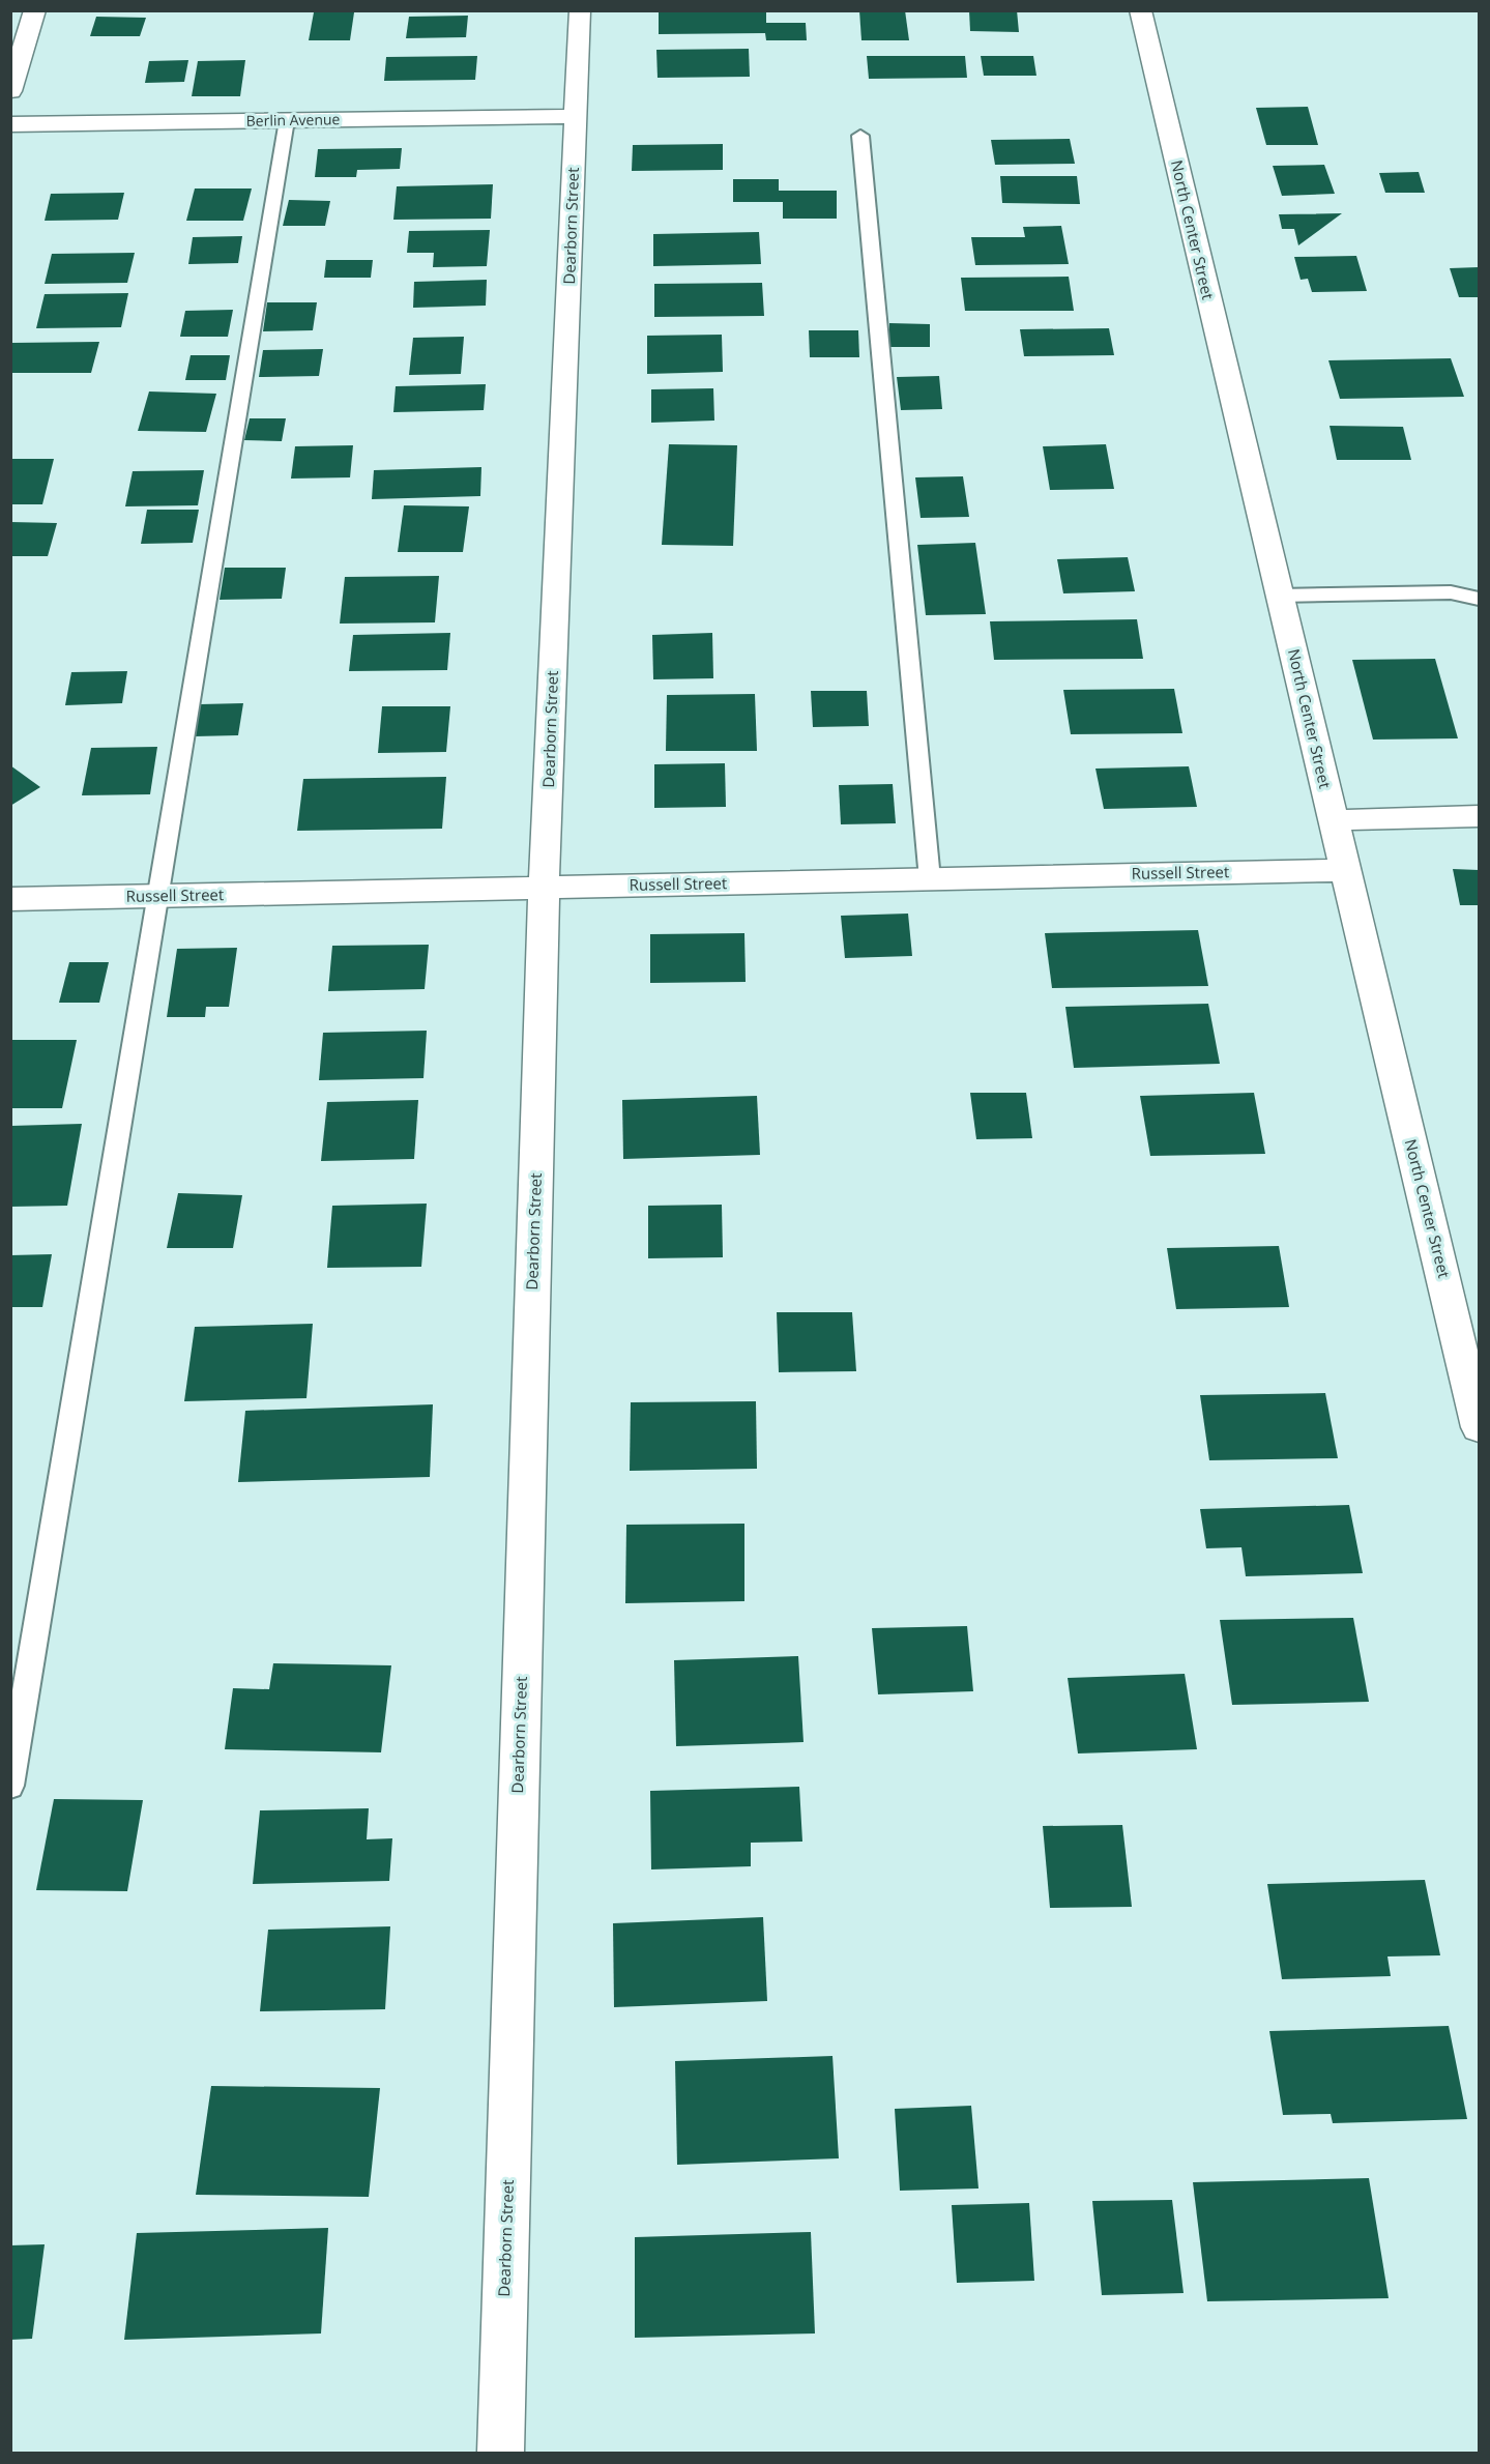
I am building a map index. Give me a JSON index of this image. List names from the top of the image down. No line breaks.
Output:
{"streets":{"street":["Berlin Avenue","Dearborn Street","North Center Street","Russell Street"]},"crossings":[["Berlin Avenue","Dearborn Street"],["Dearborn Street","Russell Street"],["North Center Street","Russell Street"]]}
